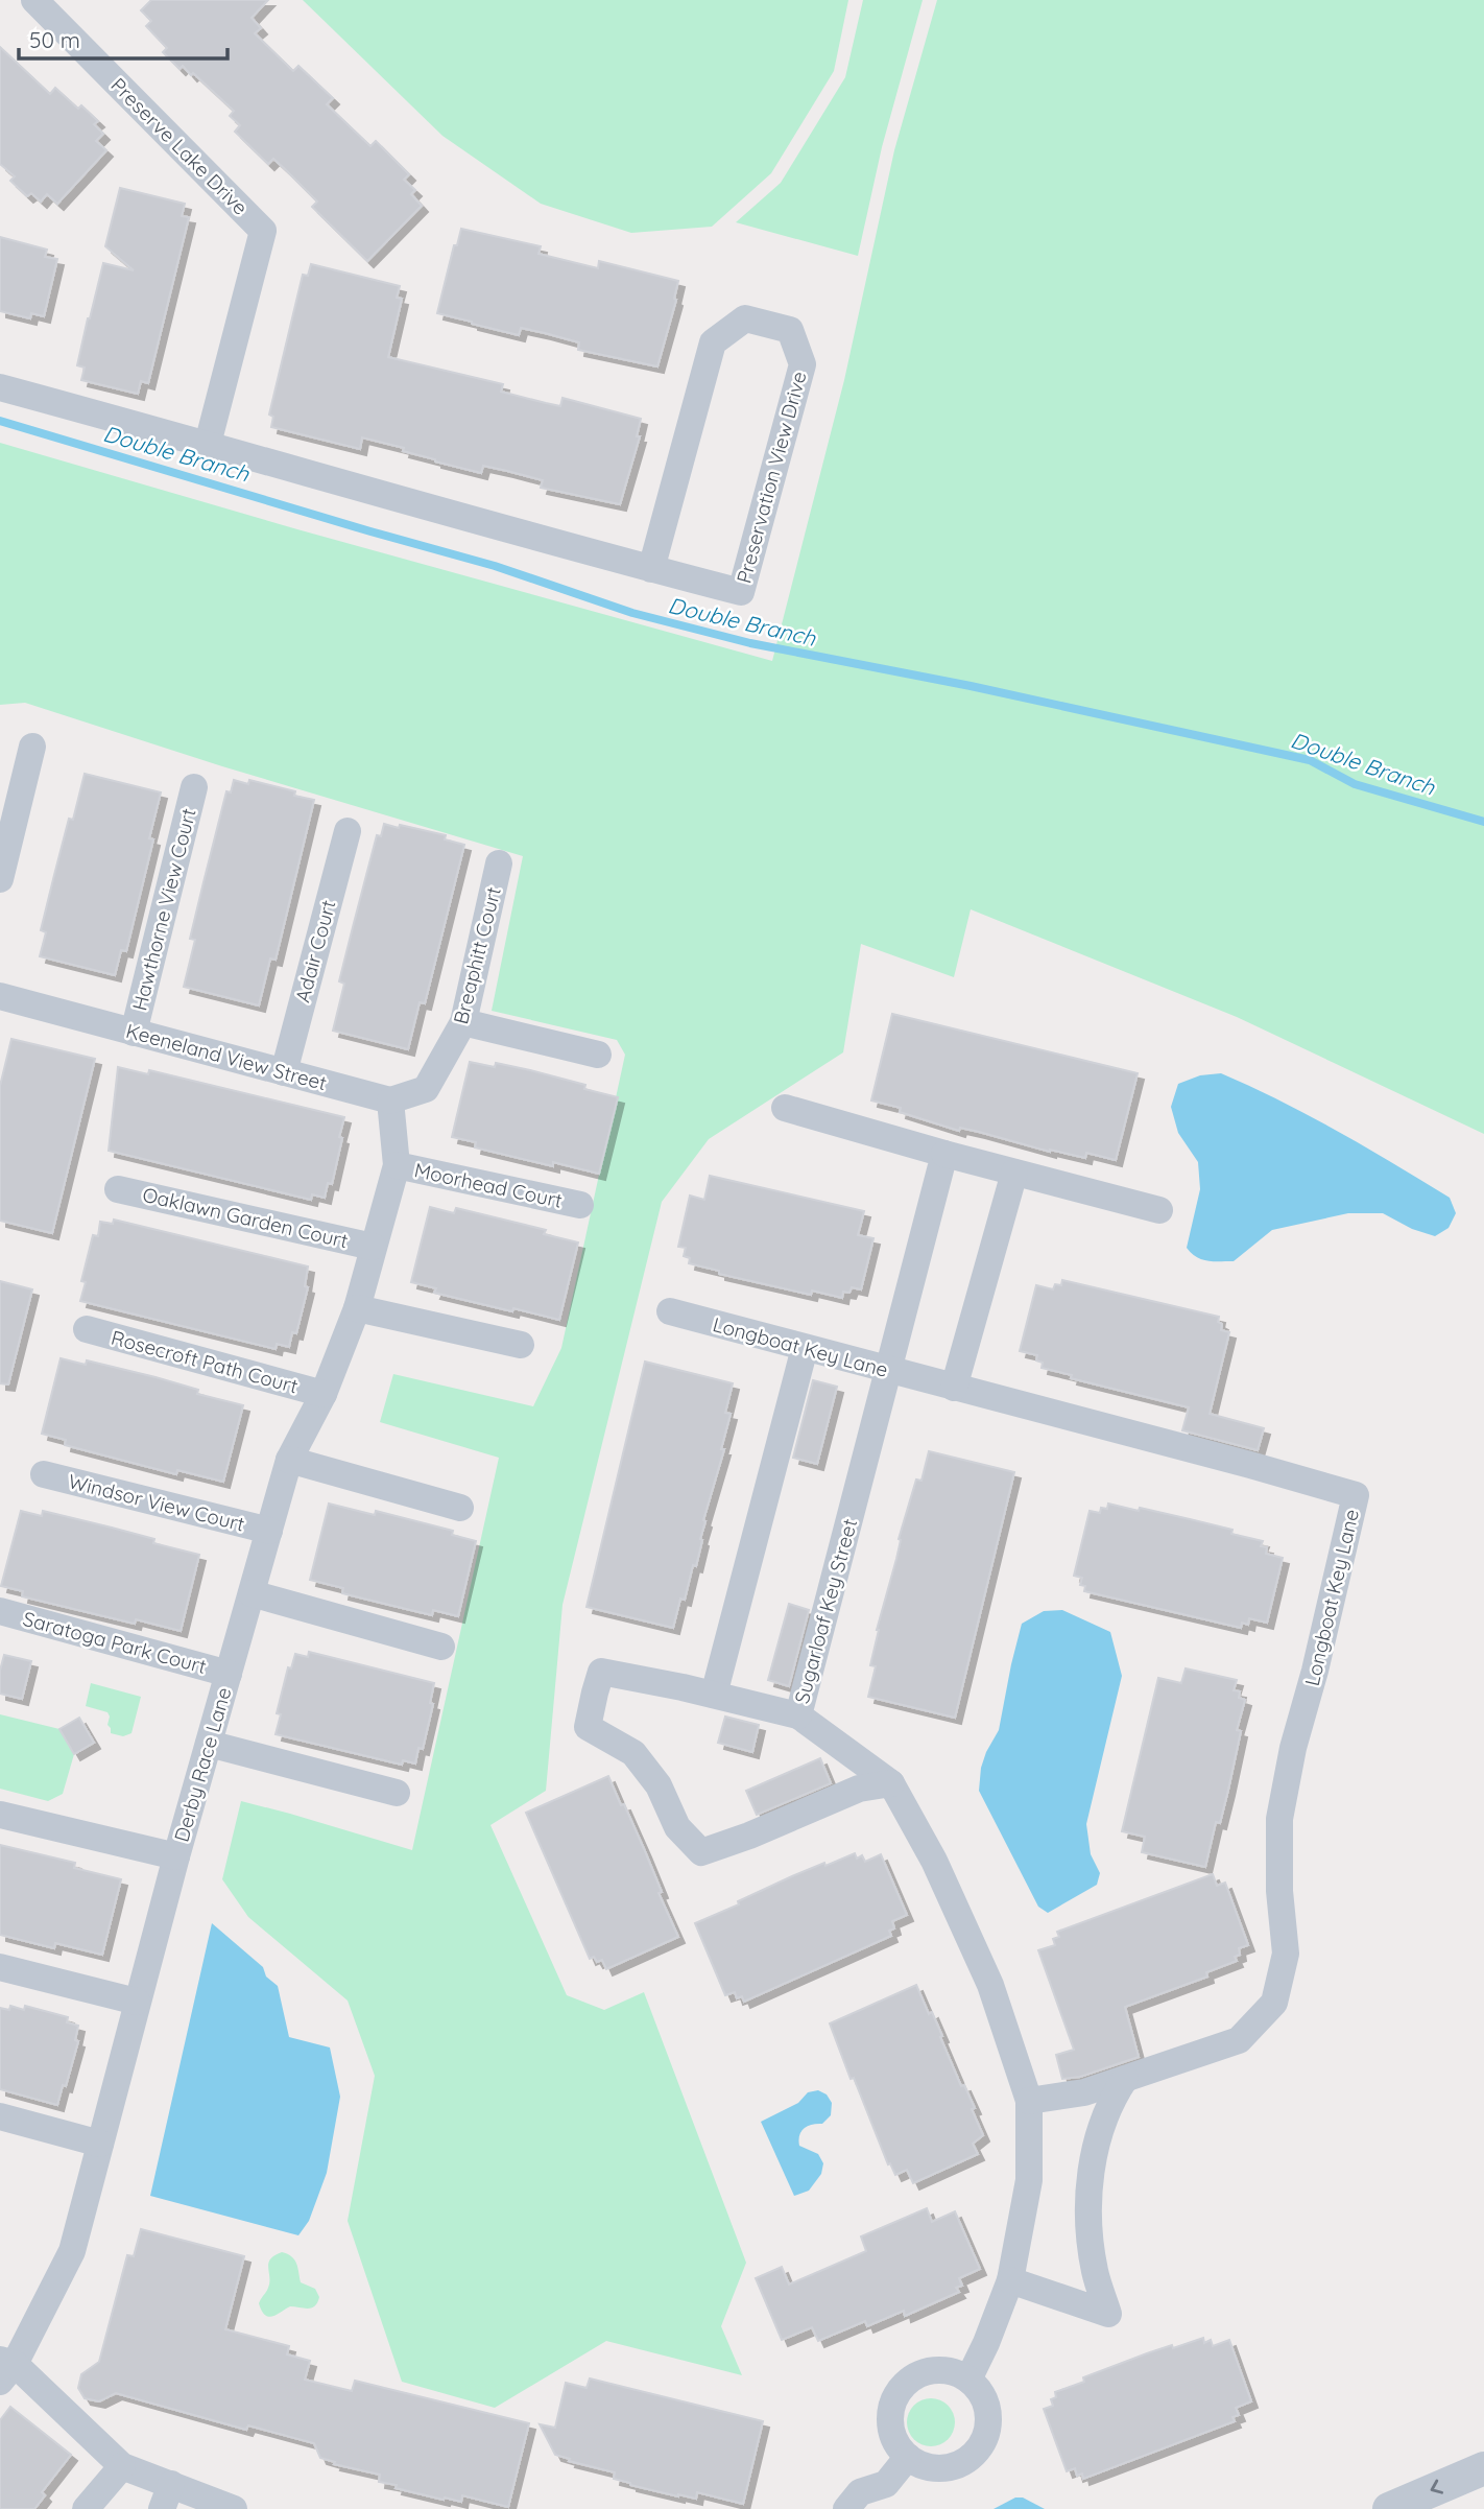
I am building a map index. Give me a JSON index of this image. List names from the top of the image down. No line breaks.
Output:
{"streets":{"street":["Preserve Lake Drive","Preservation View Drive","Hawthorne View Court","Adair Court","Breaphitt Court","Keeneland View Street","Moorhead Court","Oaklawn Garden Court","Longboat Key Lane","Rosecroft Path Court","Windsor View Court","Sugarloaf Key Street","Saratoga Park Court","Derby Race Lane"]},"crossings":[["Preserve Lake Drive","Preservation View Drive"],["Hawthorne View Court","Keeneland View Street"],["Adair Court","Keeneland View Street"],["Breaphitt Court","Keeneland View Street"],["Moorhead Court","Derby Race Lane"],["Oaklawn Garden Court","Derby Race Lane"],["Longboat Key Lane","Sugarloaf Key Street"],["Rosecroft Path Court","Derby Race Lane"],["Windsor View Court","Derby Race Lane"],["Saratoga Park Court","Derby Race Lane"]],"water":["Double Branch"],"scale_bar":"50 m"}
